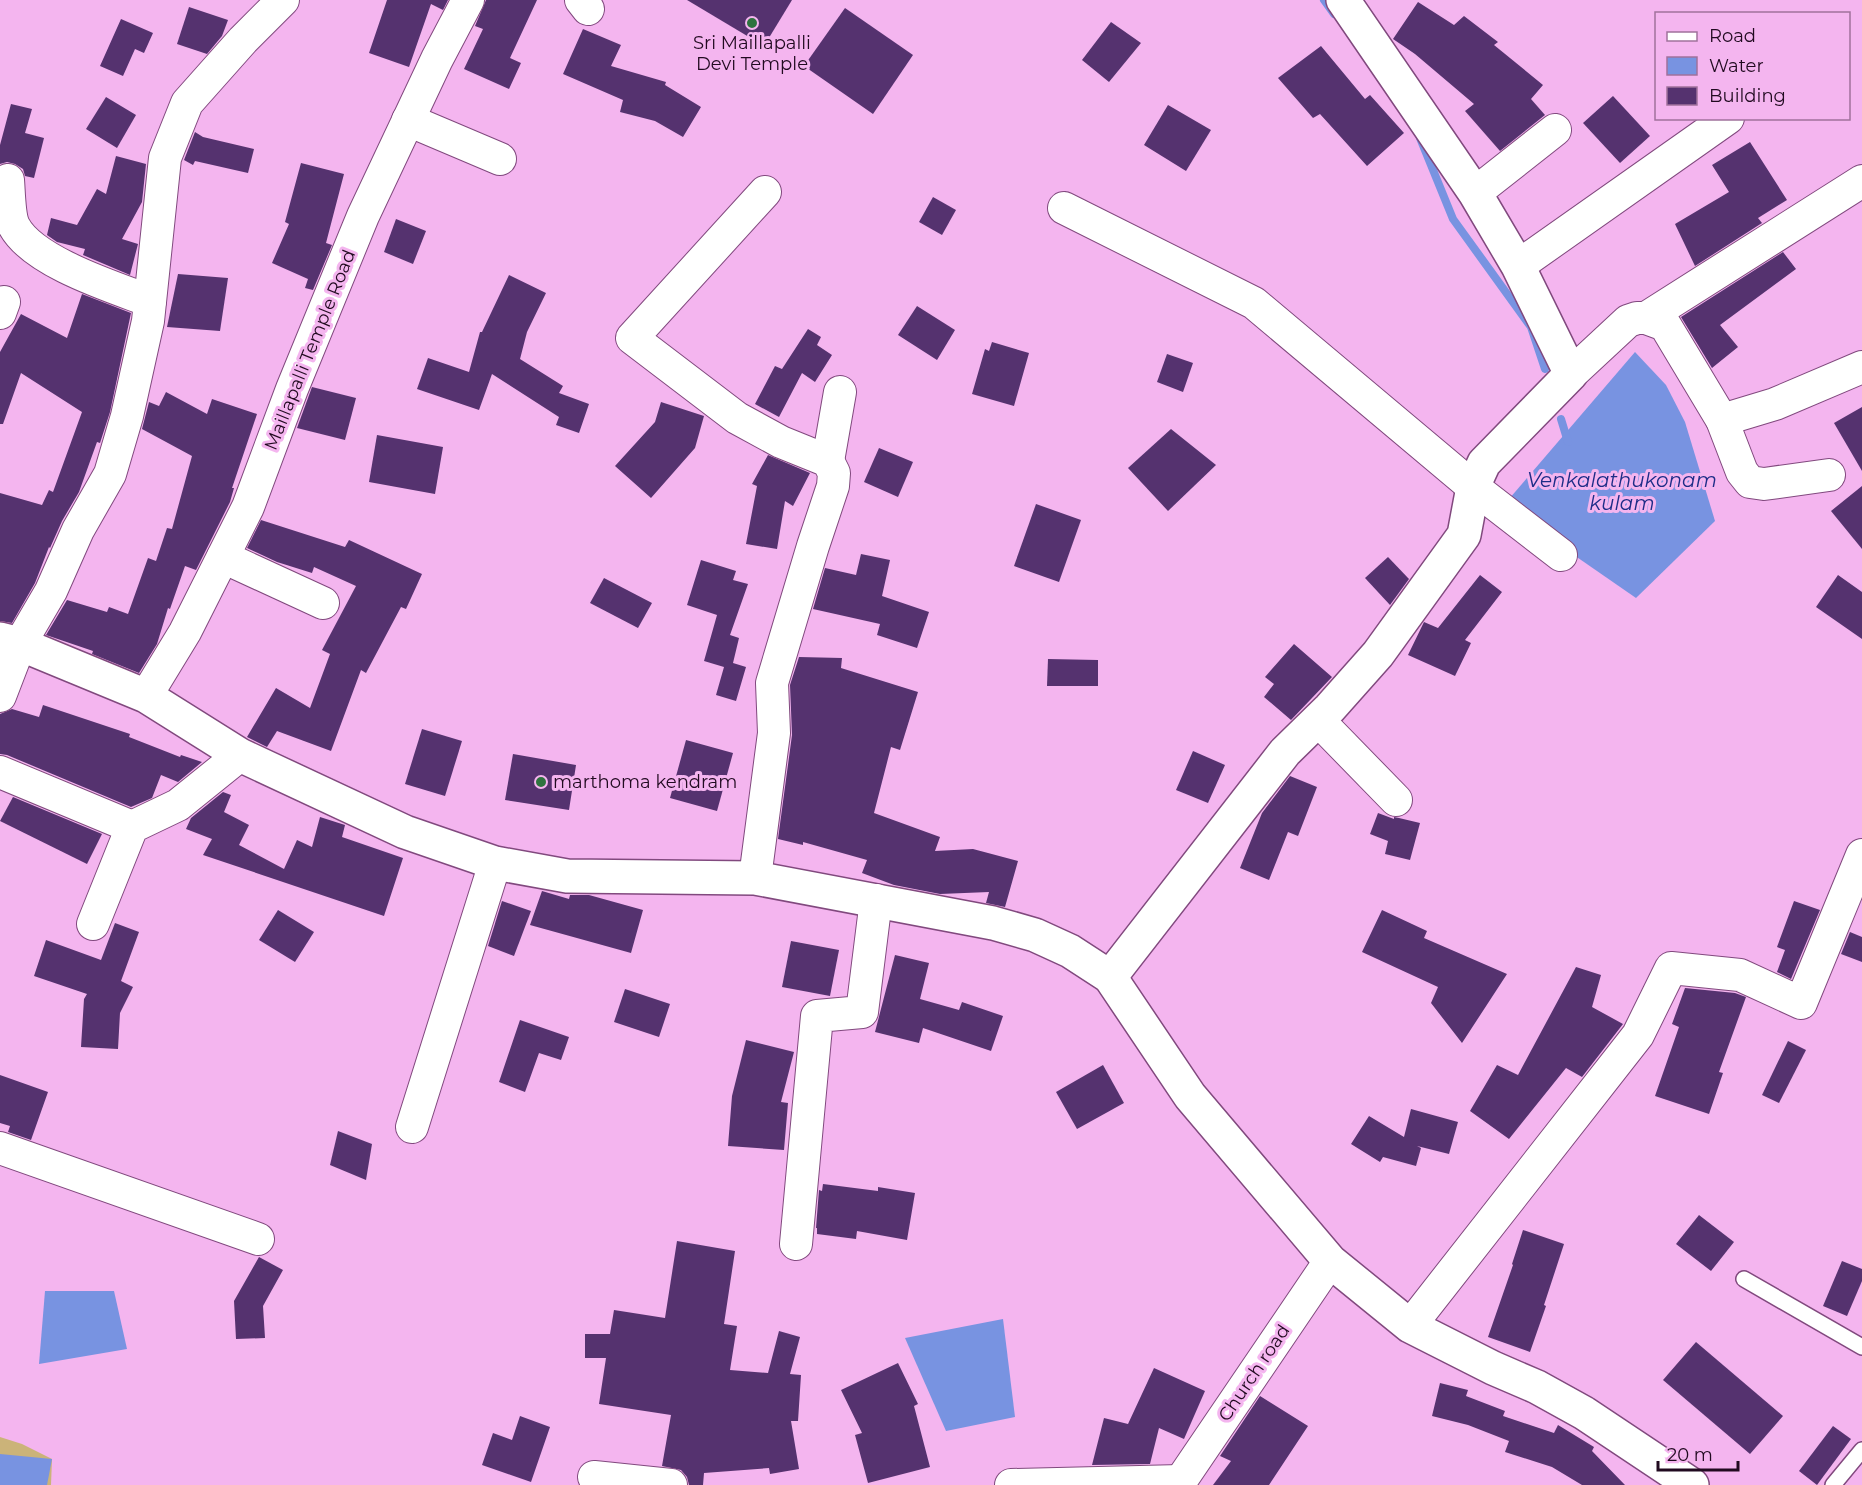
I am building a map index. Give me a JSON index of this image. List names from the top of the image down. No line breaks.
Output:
{"streets":{"street":["Maillapalli Temple Road","Church road"]},"water":["Venkalathukonam kulam"],"places":["Sri Maillapalli Devi Temple","marthoma kendram"],"legend":["Road","Water","Building"],"scale_bar":"20 m"}
